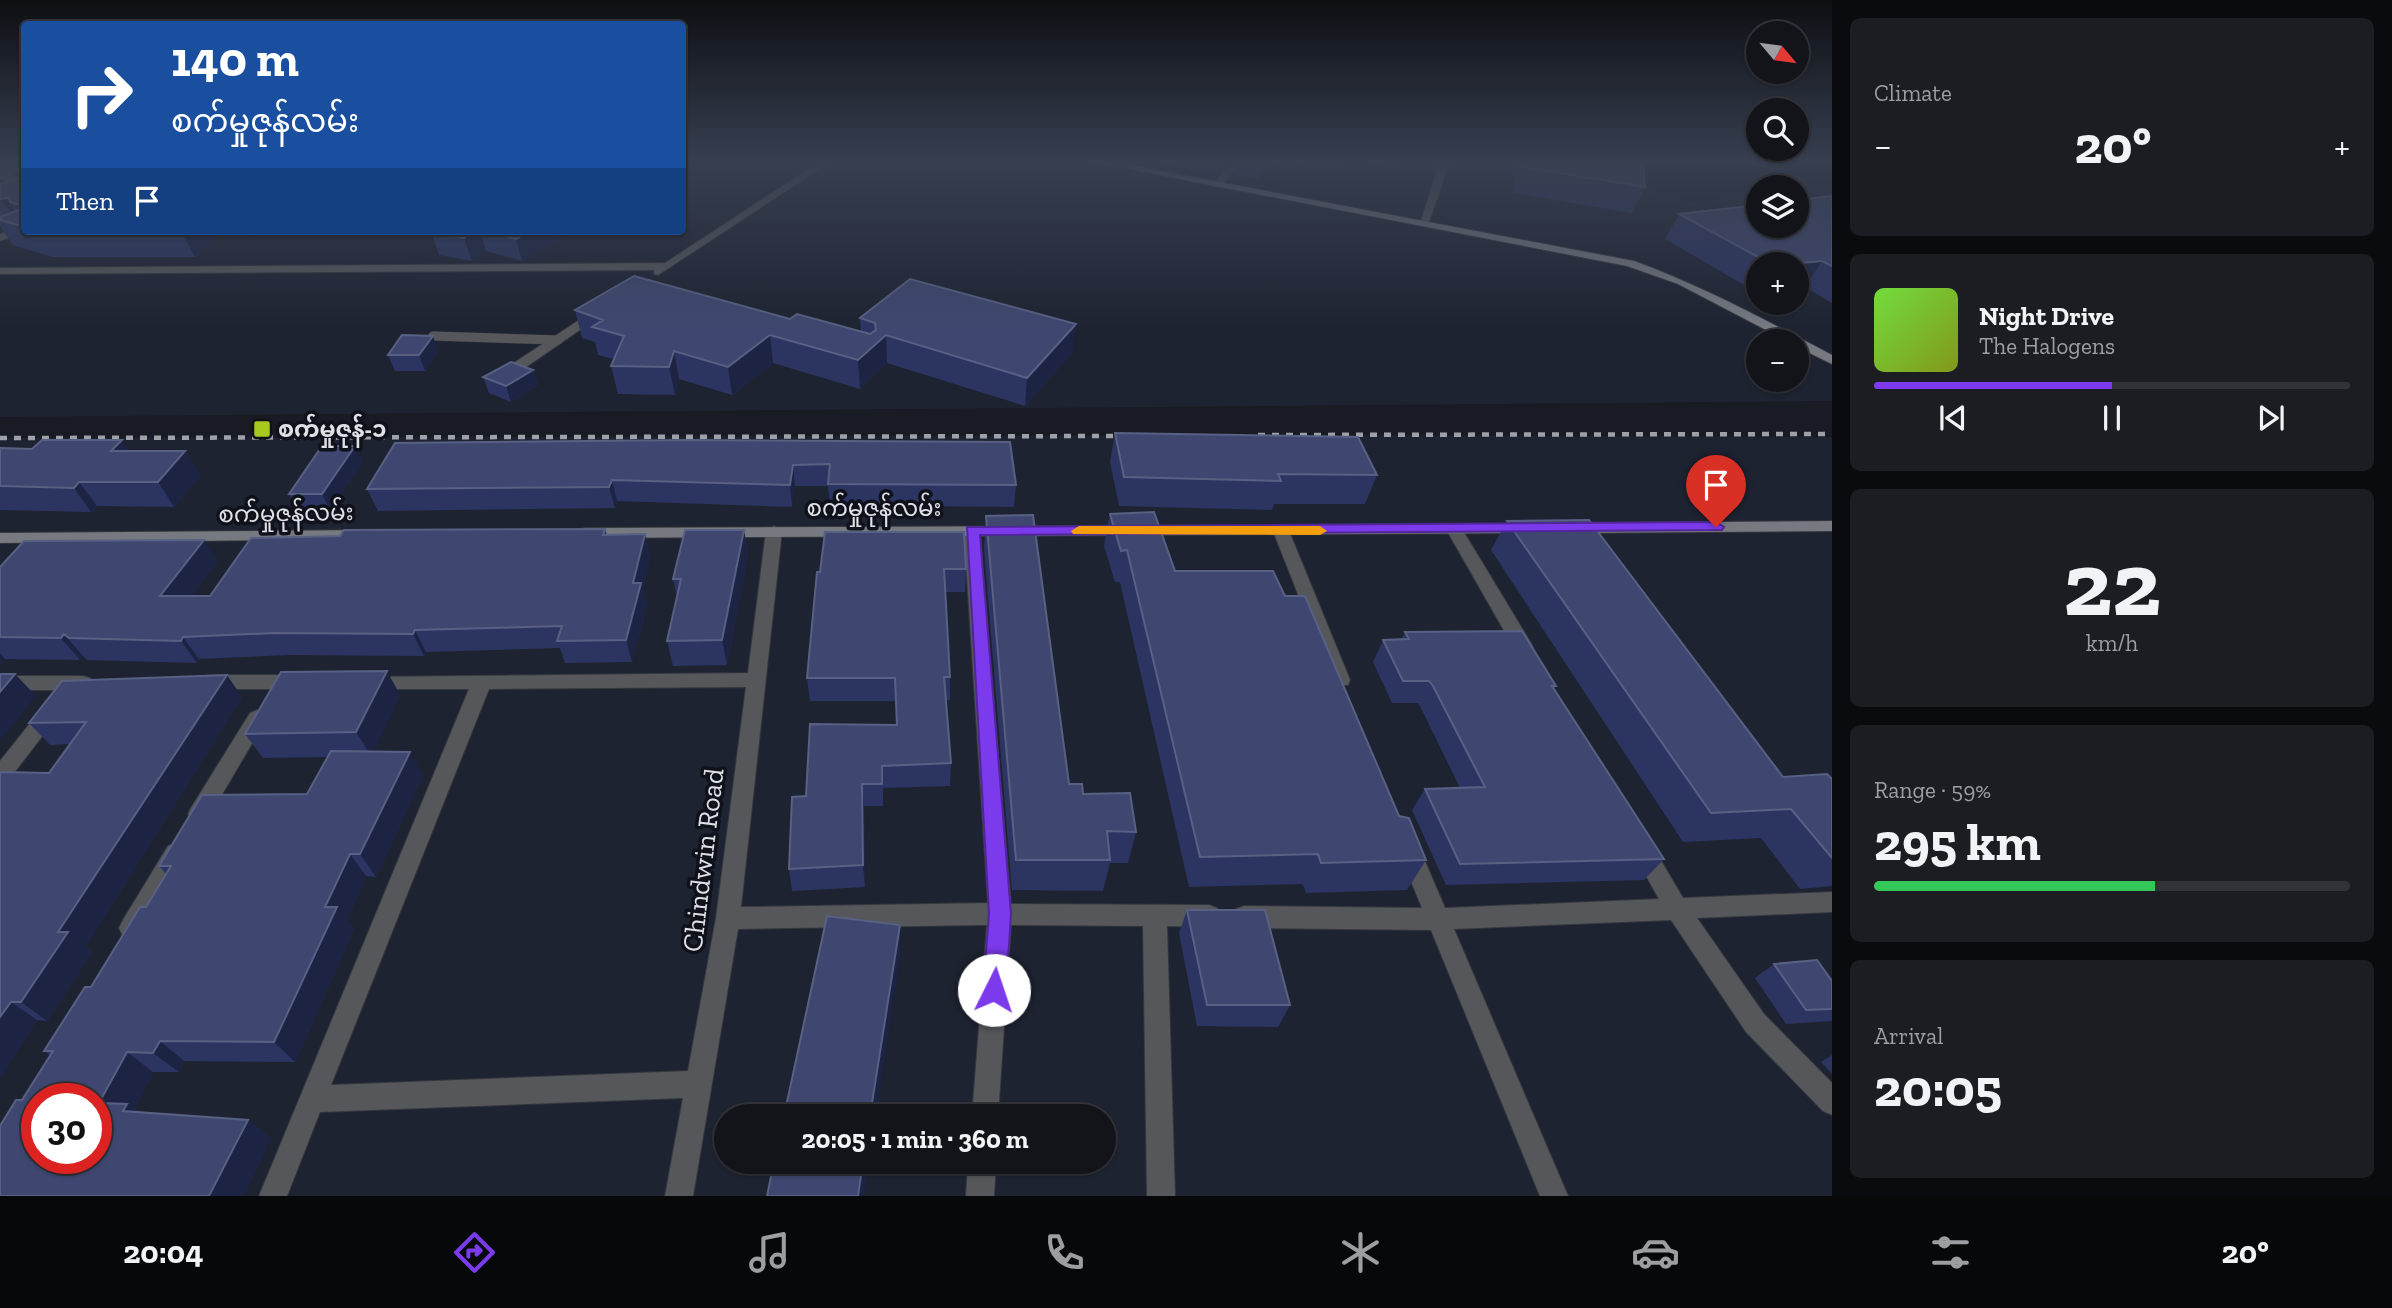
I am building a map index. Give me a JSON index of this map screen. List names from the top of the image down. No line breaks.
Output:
{"streets":{"street":["စက်မှုဇုန်လမ်း","Chindwin Road"]},"crossings":[["စက်မှုဇုန်လမ်း","Chindwin Road"]],"places":{"transit":["စက်မှုဇုန်-၁"]},"north":"bottom right","page":{"tile":["Climate",["22","km/h"],["Range · 59%","295 km"],["Arrival","20:05"]],"map_buttons":["+","−"],"turn":["140 m","စက်မှုဇုန်လမ်း"],"heat":["−","20°","+"],"then":"Then","song":["Night Drive","The Halogens"],"limit":"30","trip":"20:05 · 1 min · 360 m","tabs":["20:04","20°"]}}
